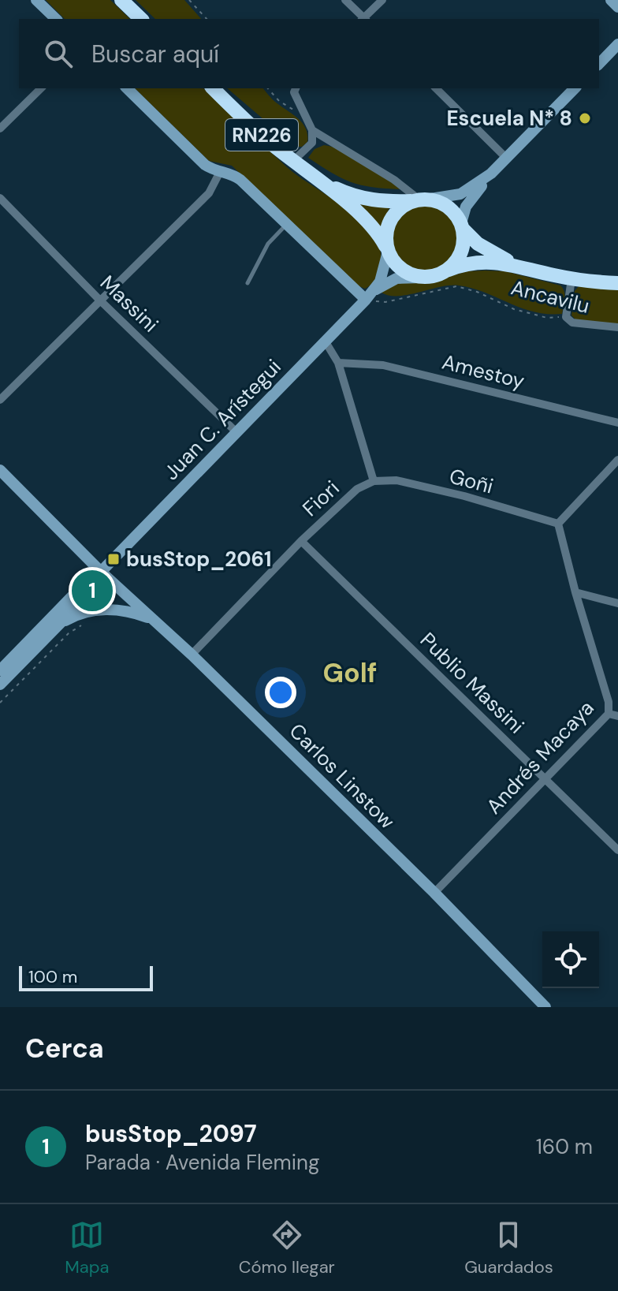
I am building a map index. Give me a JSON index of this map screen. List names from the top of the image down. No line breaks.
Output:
{"streets":{"highway":["RN226"],"main road":["Juan C. Arístegui","Carlos Linstow"],"street":["Ancavilu","Massini","Amestoy","Goñi","Fiori","Publio Massini","Andrés Macaya"]},"crossings":[["RN226","Juan C. Arístegui"],["Ancavilu","Juan C. Arístegui"],["Massini","Juan C. Arístegui"],["Juan C. Arístegui","Carlos Linstow"],["Goñi","Fiori"],["Goñi","Andrés Macaya"],["Fiori","Publio Massini"],["Fiori","Carlos Linstow"],["Publio Massini","Andrés Macaya"],["Andrés Macaya","Carlos Linstow"]],"districts":["Golf"],"places":{"other":["Escuela N* 8"],"transit":["busStop_2061"]},"scale_bar":"100 m","page":{"search":"Buscar aquí","pins":"1","scale":"100 m","heading":"Cerca","list":[{"mark":"1","name":"busStop_2097","note":"Parada · Avenida Fleming","value":"160 m"}],"nav":["Mapa","Cómo llegar","Guardados"]}}
